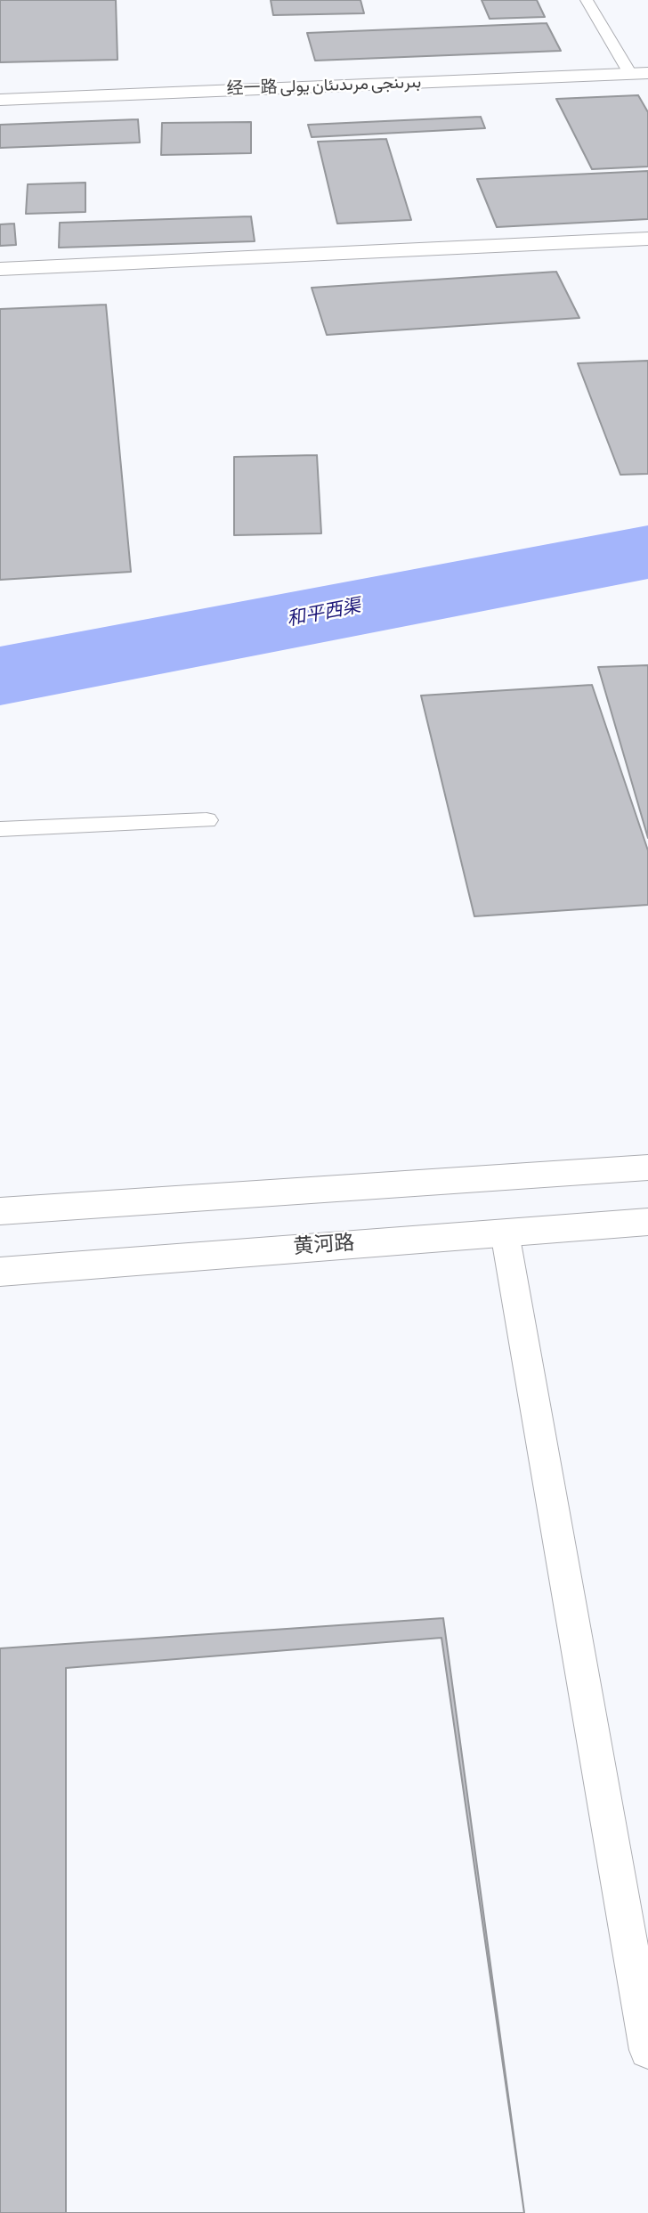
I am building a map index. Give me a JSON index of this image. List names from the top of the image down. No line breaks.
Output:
{"streets":{"street":["经一路 بىرىنجى مرىدىئان يولى","黄河路"]},"water":["和平西渠"]}
